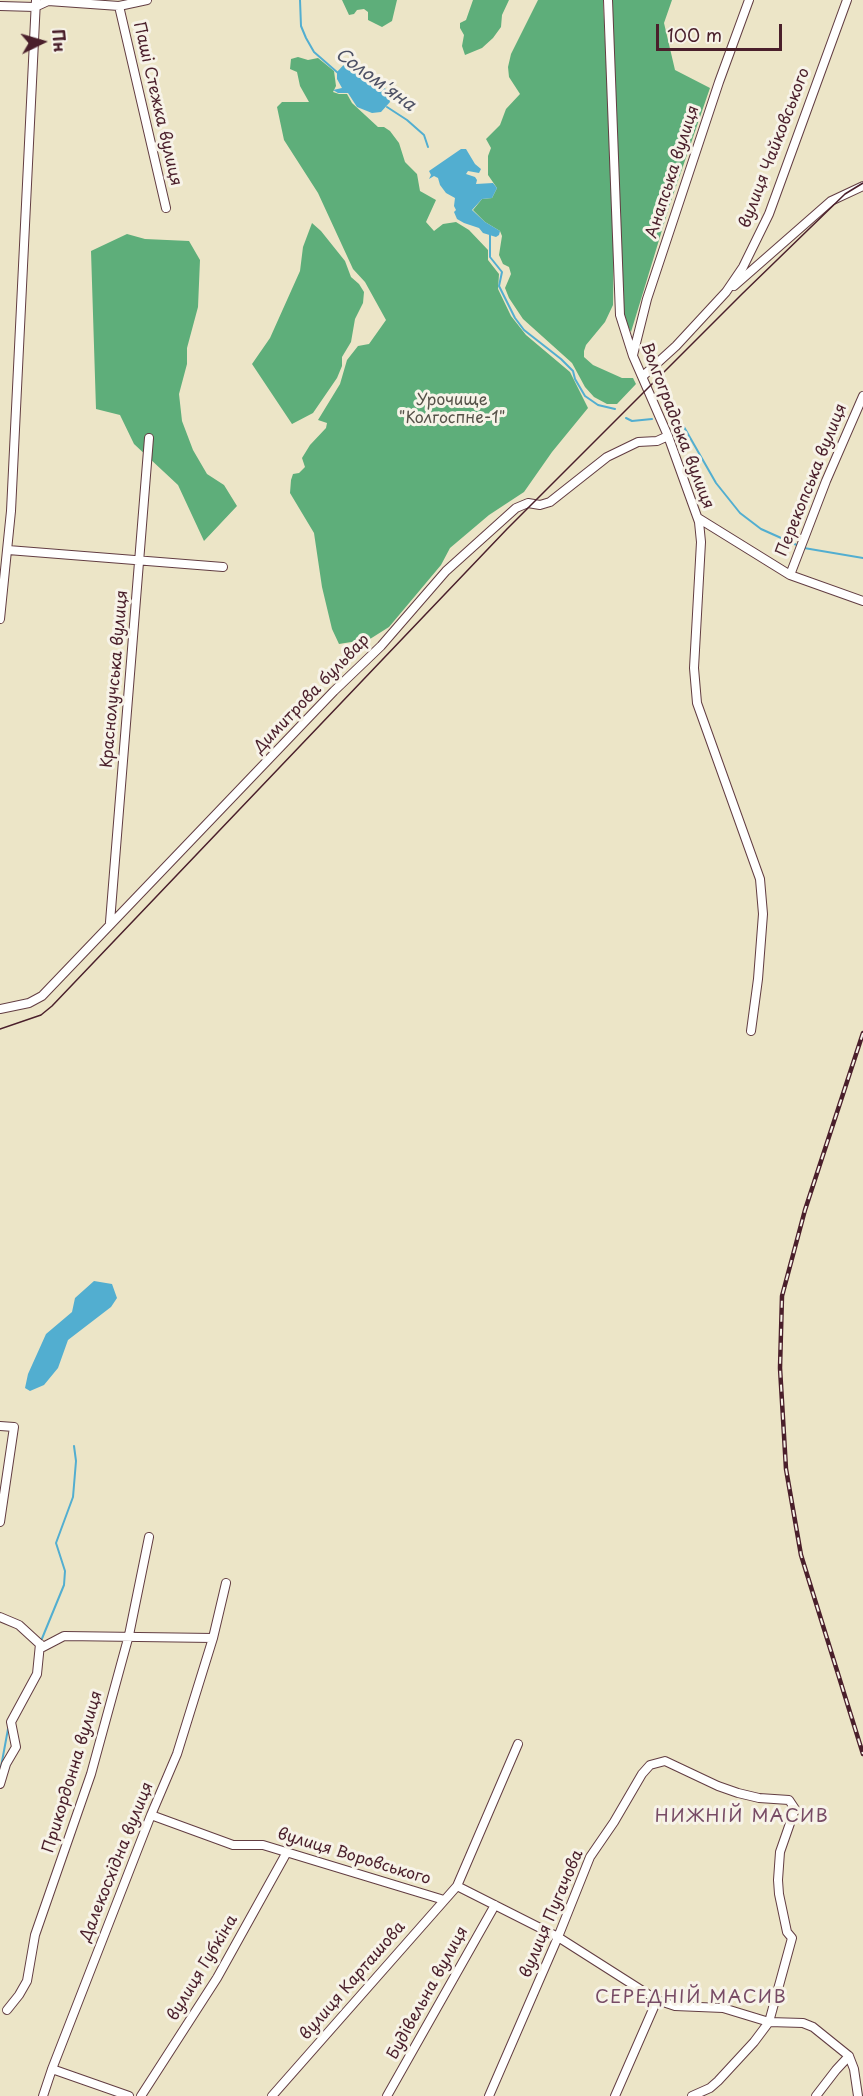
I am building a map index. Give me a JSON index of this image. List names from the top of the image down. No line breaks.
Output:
{"streets":{"street":["Паші Стежка вулиця","вулиця Чайковського","Анапська вулиця","Волгоградська вулиця","Перекопська вулиця","Краснолучська вулиця","Димитрова бульвар","Прикордонна вулиця","вулиця Воровського","Далекосхідна вулиця","вулиця Пугачова","вулиця Губкіна","вулиця Карташова","Будівельна вулиця"]},"crossings":[["вулиця Чайковського","Волгоградська вулиця"],["Анапська вулиця","Волгоградська вулиця"],["Волгоградська вулиця","Перекопська вулиця"],["Волгоградська вулиця","Димитрова бульвар"],["Краснолучська вулиця","Димитрова бульвар"],["вулиця Воровського","Далекосхідна вулиця"],["вулиця Воровського","вулиця Губкіна"],["вулиця Воровського","вулиця Карташова"]],"districts":["НИЖНІЙ МАСИВ","СЕРЕДНІЙ МАСИВ"],"water":["Солом'яна"],"parks":["Урочище \"Колгоспне-1\""],"scale_bar":"100 m","north":"right"}
